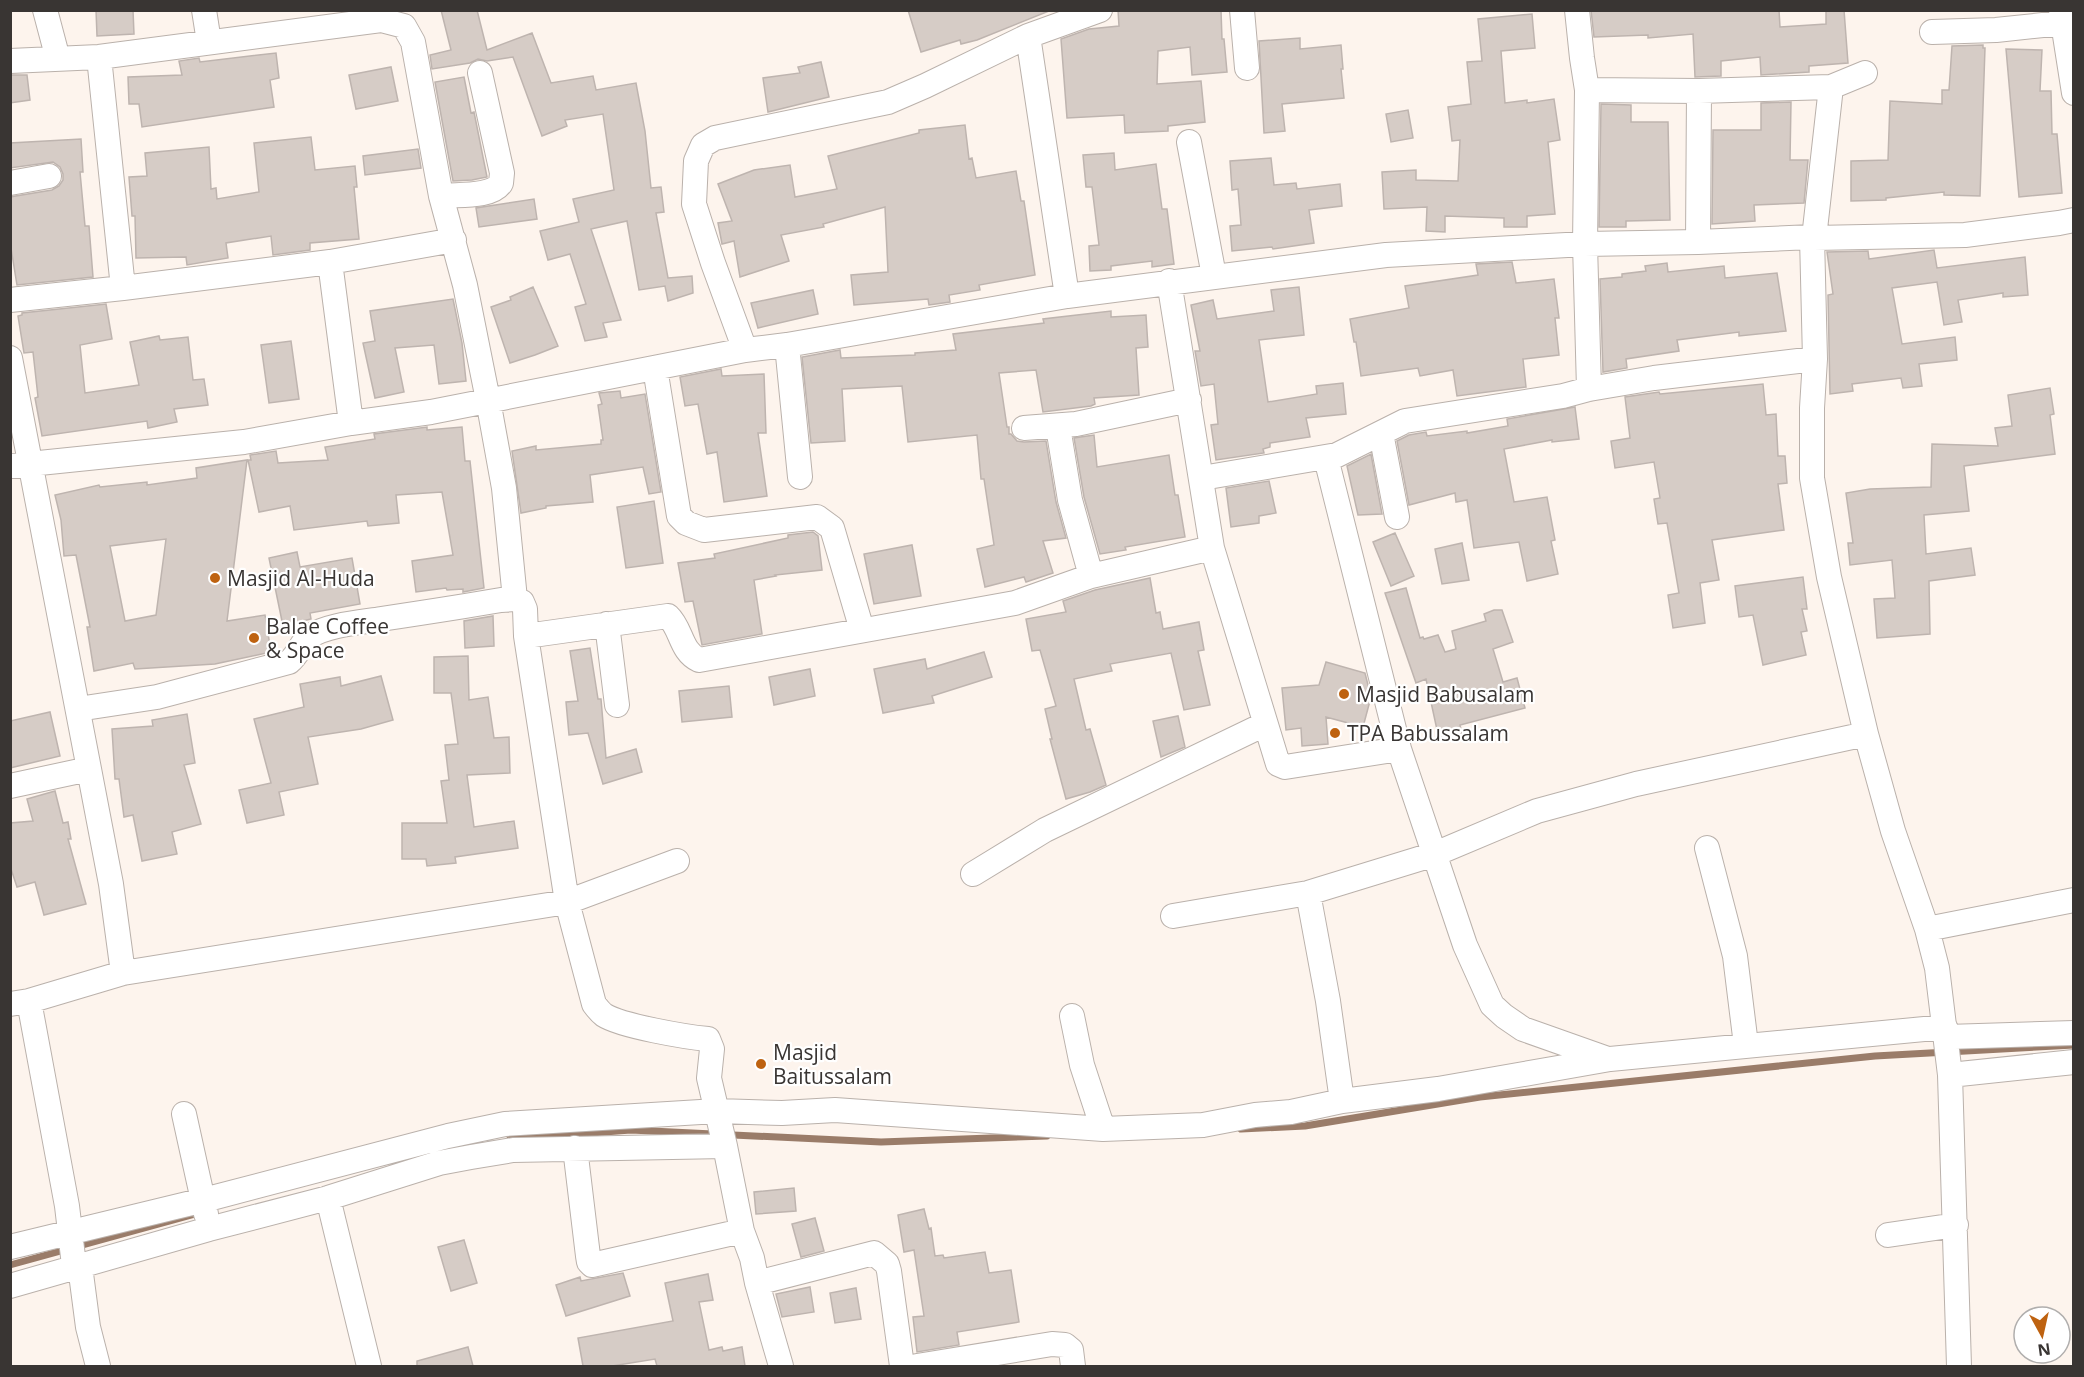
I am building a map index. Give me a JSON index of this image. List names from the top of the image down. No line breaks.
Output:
{"places":["Masjid Al-Huda","Balae Coffee & Space","Masjid Babusalam","TPA Babussalam","Masjid Baitussalam"],"north":"bottom"}
